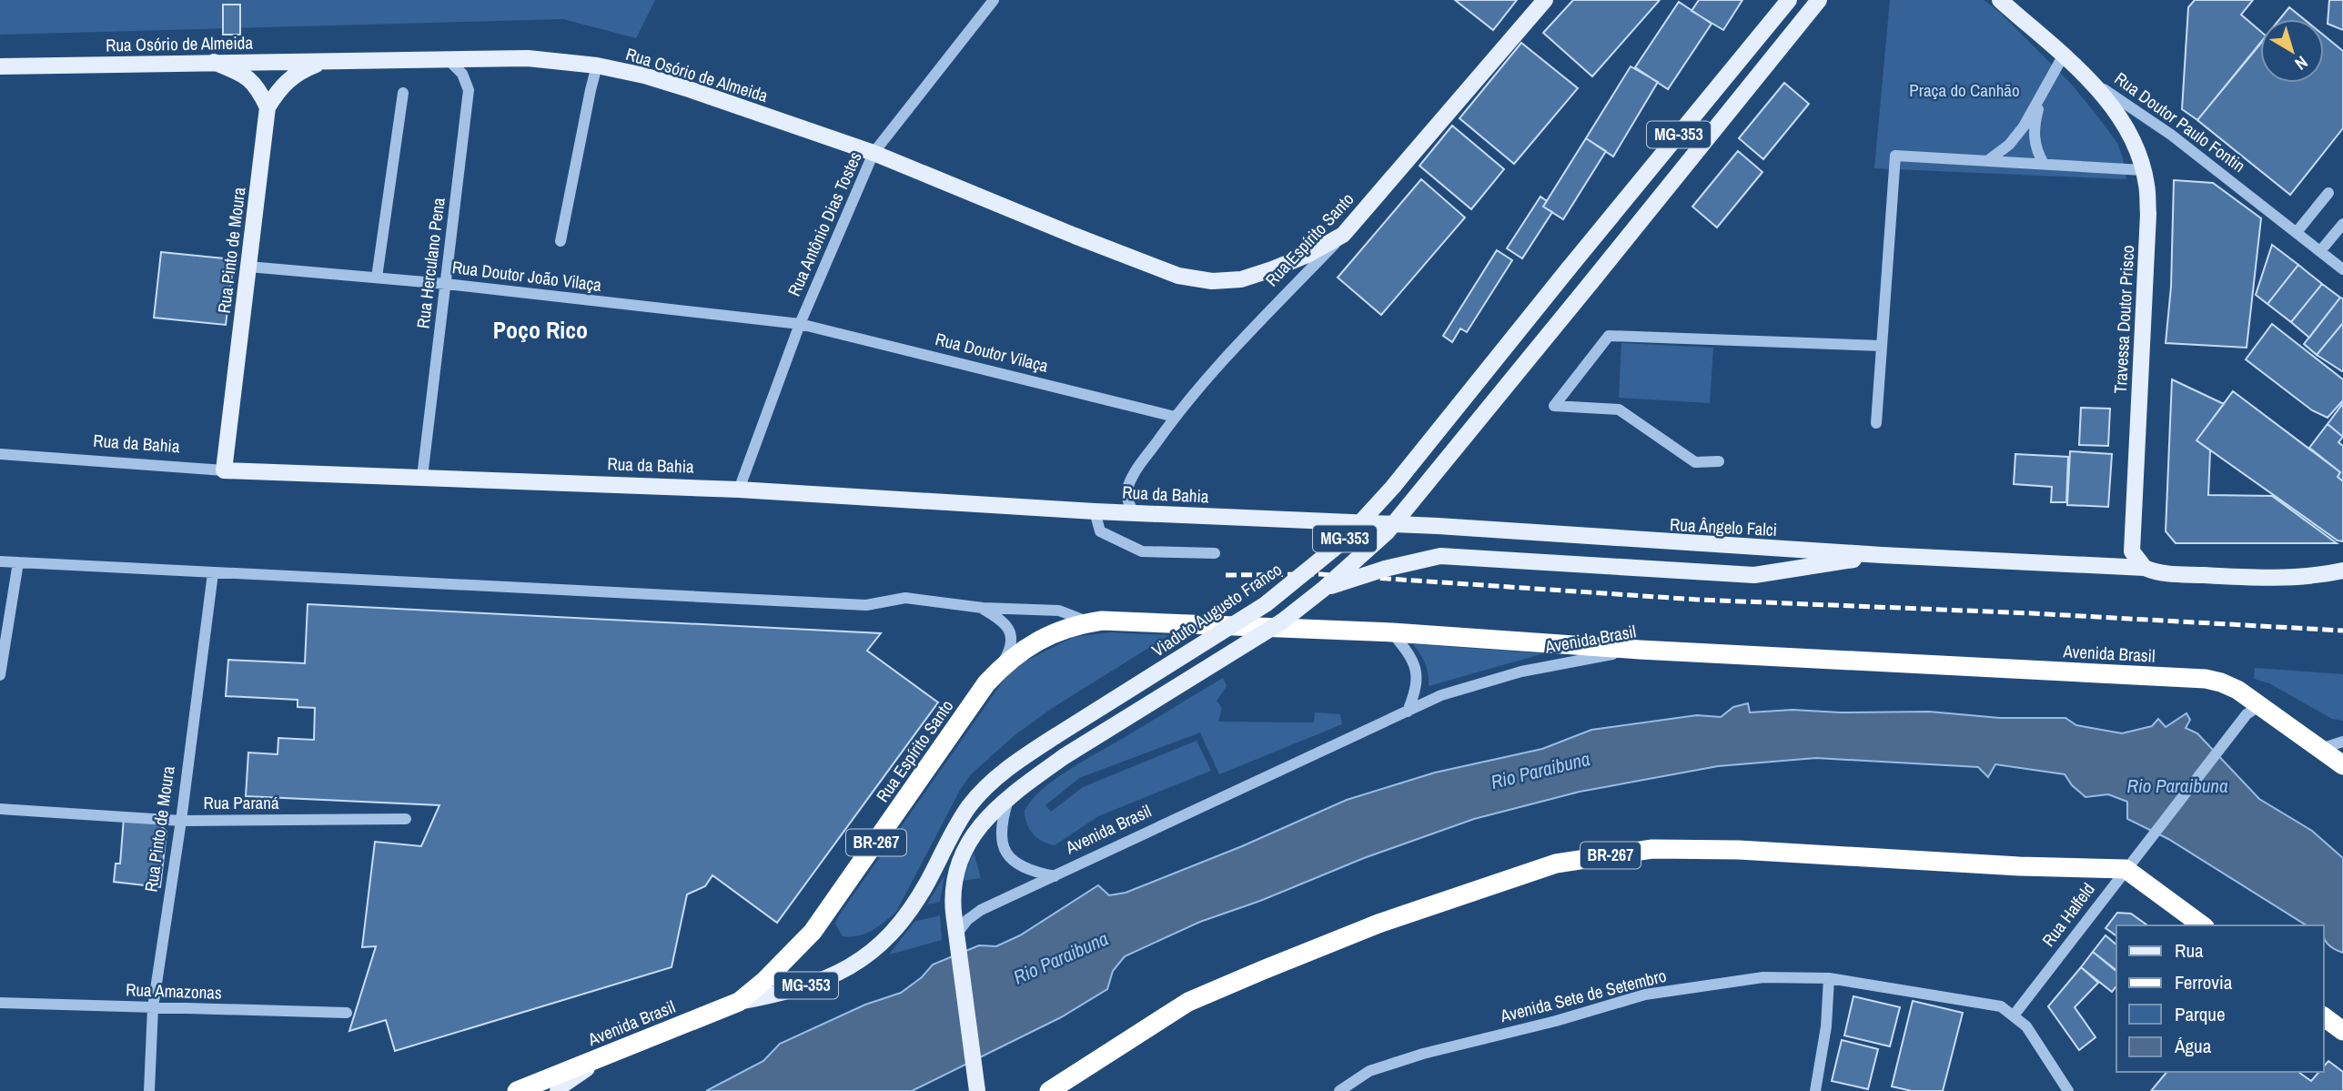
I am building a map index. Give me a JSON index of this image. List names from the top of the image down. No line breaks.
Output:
{"streets":{"highway":["Rua Espírito Santo","Avenida Brasil","BR-267"],"main road":["Rua Osório de Almeida","Rua Doutor Paulo Fontin","MG-353","Rua Pinto de Moura","Travessa Doutor Prisco","Rua da Bahia","Rua Ângelo Falci","Viaduto Augusto Franco"],"street":["Rua Antônio Dias Tostes","Rua Herculano Pena","Rua Doutor João Vilaça","Rua Doutor Vilaça","Rua Paraná","Rua Halfeld","Rua Amazonas","Avenida Sete de Setembro"]},"crossings":[["Rua Osório de Almeida","Rua Antônio Dias Tostes"],["Rua Osório de Almeida","Rua Espírito Santo"],["Rua Osório de Almeida","Rua Herculano Pena"],["Rua Doutor Paulo Fontin","Travessa Doutor Prisco"],["Rua Antônio Dias Tostes","Rua Doutor João Vilaça"],["Rua Antônio Dias Tostes","Rua Doutor Vilaça"],["Rua Antônio Dias Tostes","Rua da Bahia"],["Rua Espírito Santo","Rua Doutor Vilaça"],["Rua Espírito Santo","Rua da Bahia"],["Rua Espírito Santo","Avenida Brasil"],["Rua Espírito Santo","BR-267"],["Rua Pinto de Moura","Rua Doutor João Vilaça"],["Rua Pinto de Moura","Rua da Bahia"],["Rua Pinto de Moura","Rua Paraná"],["Rua Pinto de Moura","Rua Amazonas"],["Rua Herculano Pena","Rua Doutor João Vilaça"],["Rua Herculano Pena","Rua da Bahia"],["Rua Doutor João Vilaça","Rua Doutor Vilaça"],["Travessa Doutor Prisco","Rua Ângelo Falci"],["Rua da Bahia","Rua Ângelo Falci"],["Viaduto Augusto Franco","Avenida Brasil"],["Avenida Brasil","BR-267"],["Avenida Brasil","Rua Halfeld"],["BR-267","Rua Halfeld"],["Rua Halfeld","Avenida Sete de Setembro"]],"districts":["Poço Rico"],"water":["Rio Paraibuna"],"parks":["Praça do Canhão"],"legend":["Rua","Ferrovia","Parque","Água"],"north":"bottom right"}
